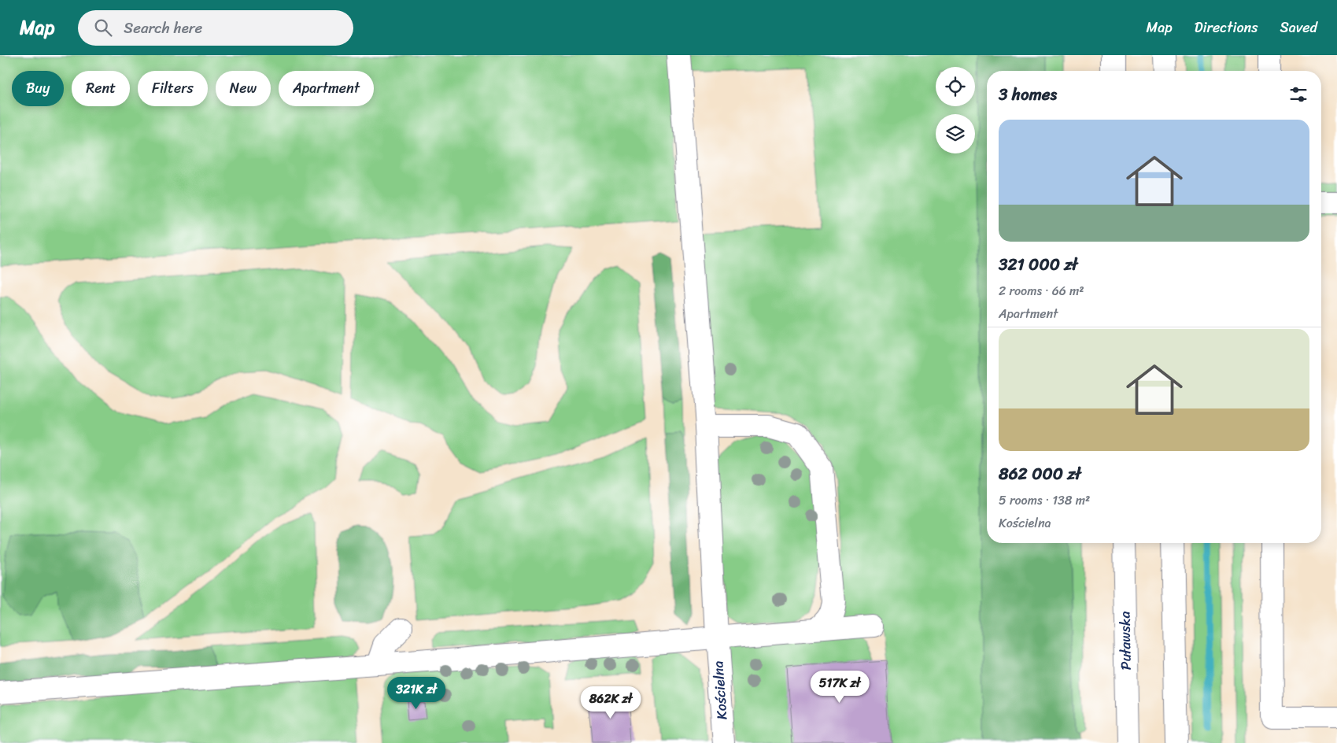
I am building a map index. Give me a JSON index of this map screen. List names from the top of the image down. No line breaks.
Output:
{"streets":{"main road":["Puławska","Kościelna"]},"page":{"header":"Map","search":"Search here","nav":["Map","Directions","Saved"],"chip":["Buy","Rent","Filters","New","Apartment"],"heading":"3 homes","list":[{"name":"321 000 zł","note":"2 rooms · 66 m² · Apartment"},{"name":"862 000 zł","note":"5 rooms · 138 m² · Kościelna"}],"price":["517K zł","321K zł","862K zł"]}}
